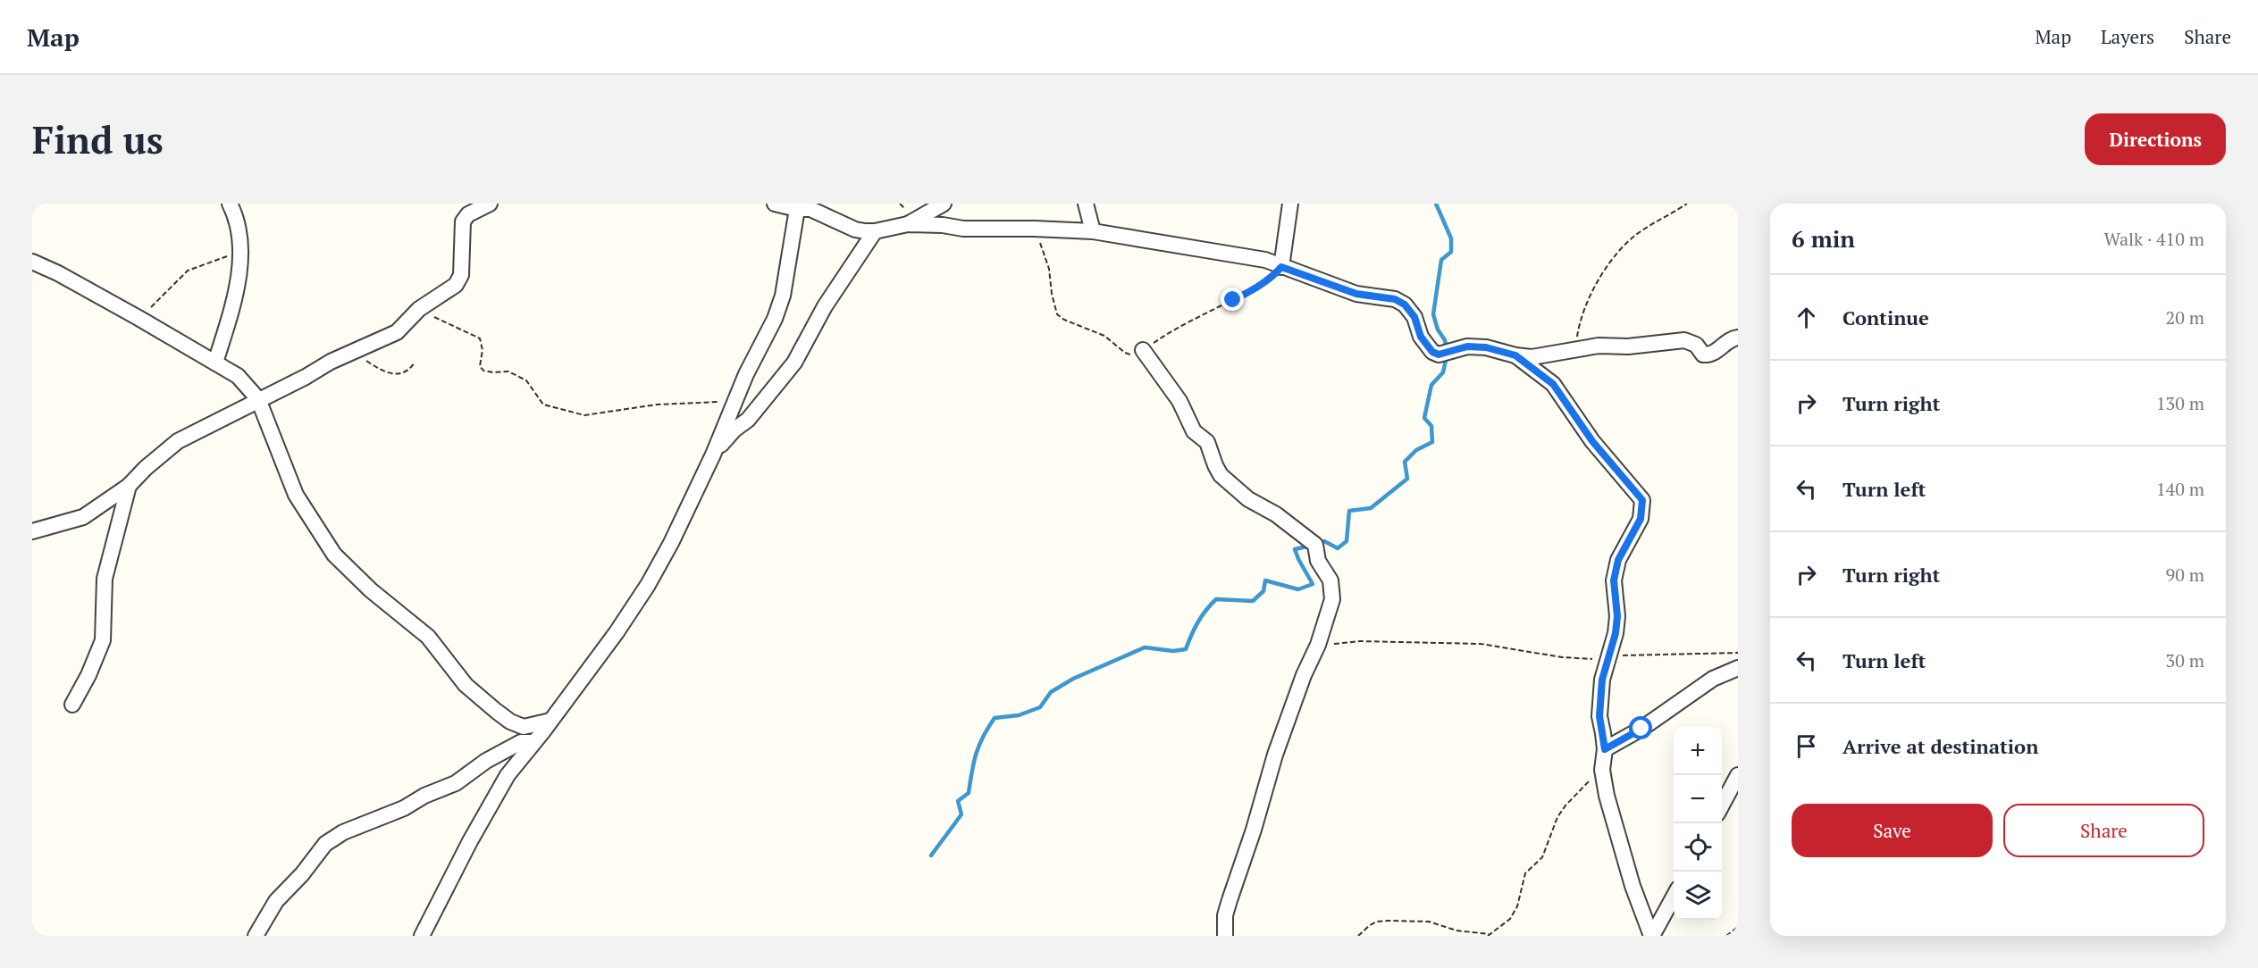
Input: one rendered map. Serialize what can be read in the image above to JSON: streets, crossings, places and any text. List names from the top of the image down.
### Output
{
  "page": {
    "header": "Map",
    "nav": ["Map", "Layers", "Share"],
    "buttons": [
      "Directions",
      ["Save", "Share"]
    ],
    "title": "Find us",
    "heading": ["6 min", "Walk · 410 m"],
    "list": [
      ["Continue", "20 m"],
      ["Turn right", "130 m"],
      ["Turn left", "140 m"],
      ["Turn right", "90 m"],
      ["Turn left", "30 m"],
      "Arrive at destination"
    ],
    "map_buttons": ["+", "−"]
  }
}
